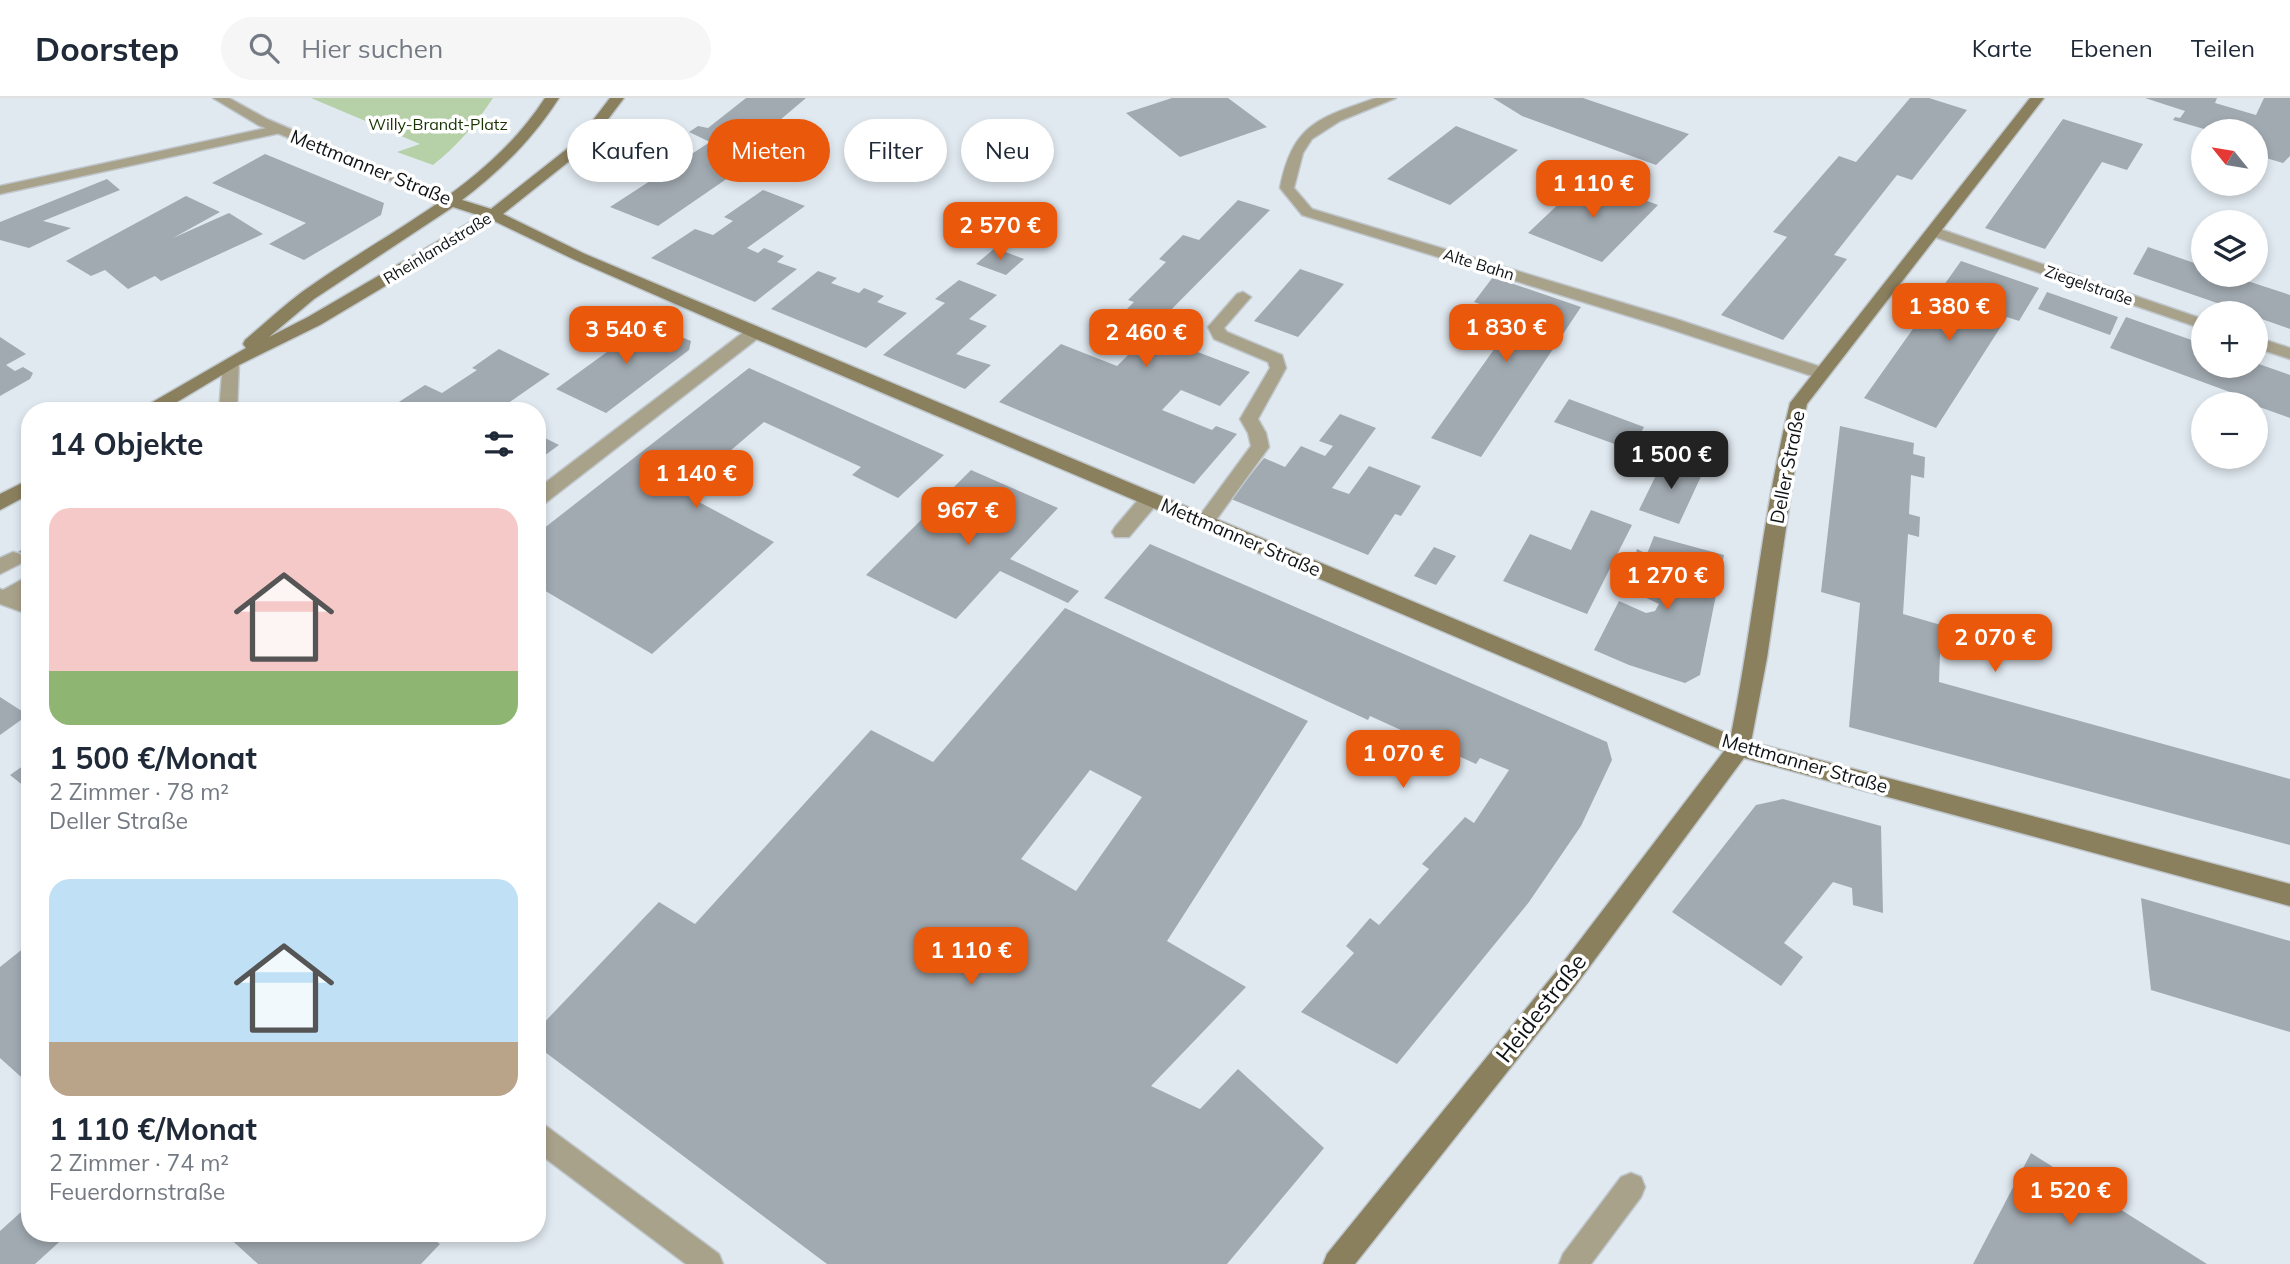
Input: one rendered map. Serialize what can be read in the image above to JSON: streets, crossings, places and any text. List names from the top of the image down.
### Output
{
  "streets": {
    "street": [
      "Mettmanner Straße",
      "Rheinlandstraße",
      "Alte Bahn",
      "Ziegelstraße",
      "Deller Straße",
      "Heidestraße"
    ]
  },
  "crossings": [
    ["Mettmanner Straße", "Rheinlandstraße"],
    ["Mettmanner Straße", "Deller Straße"],
    ["Mettmanner Straße", "Heidestraße"],
    ["Alte Bahn", "Deller Straße"],
    ["Ziegelstraße", "Deller Straße"],
    ["Deller Straße", "Heidestraße"]
  ],
  "parks": ["Willy-Brandt-Platz"],
  "north": "top left",
  "page": {
    "header": "Doorstep",
    "search": "Hier suchen",
    "nav": ["Karte", "Ebenen", "Teilen"],
    "map_buttons": ["+", "−"],
    "chip": [
      "Kaufen",
      "Mieten",
      "Filter",
      "Neu"
    ],
    "price": [
      "1 110 €",
      "2 570 €",
      "1 380 €",
      "1 830 €",
      "3 540 €",
      "2 460 €",
      "1 500 €",
      "1 140 €",
      "967 €",
      "1 270 €",
      "2 070 €",
      "1 070 €",
      "1 110 €",
      "1 520 €"
    ],
    "heading": "14 Objekte",
    "list": [
      {
        "name": "1 500 €/Monat",
        "note": "2 Zimmer · 78 m² · Deller Straße"
      },
      {
        "name": "1 110 €/Monat",
        "note": "2 Zimmer · 74 m² · Feuerdornstraße"
      }
    ]
  }
}
